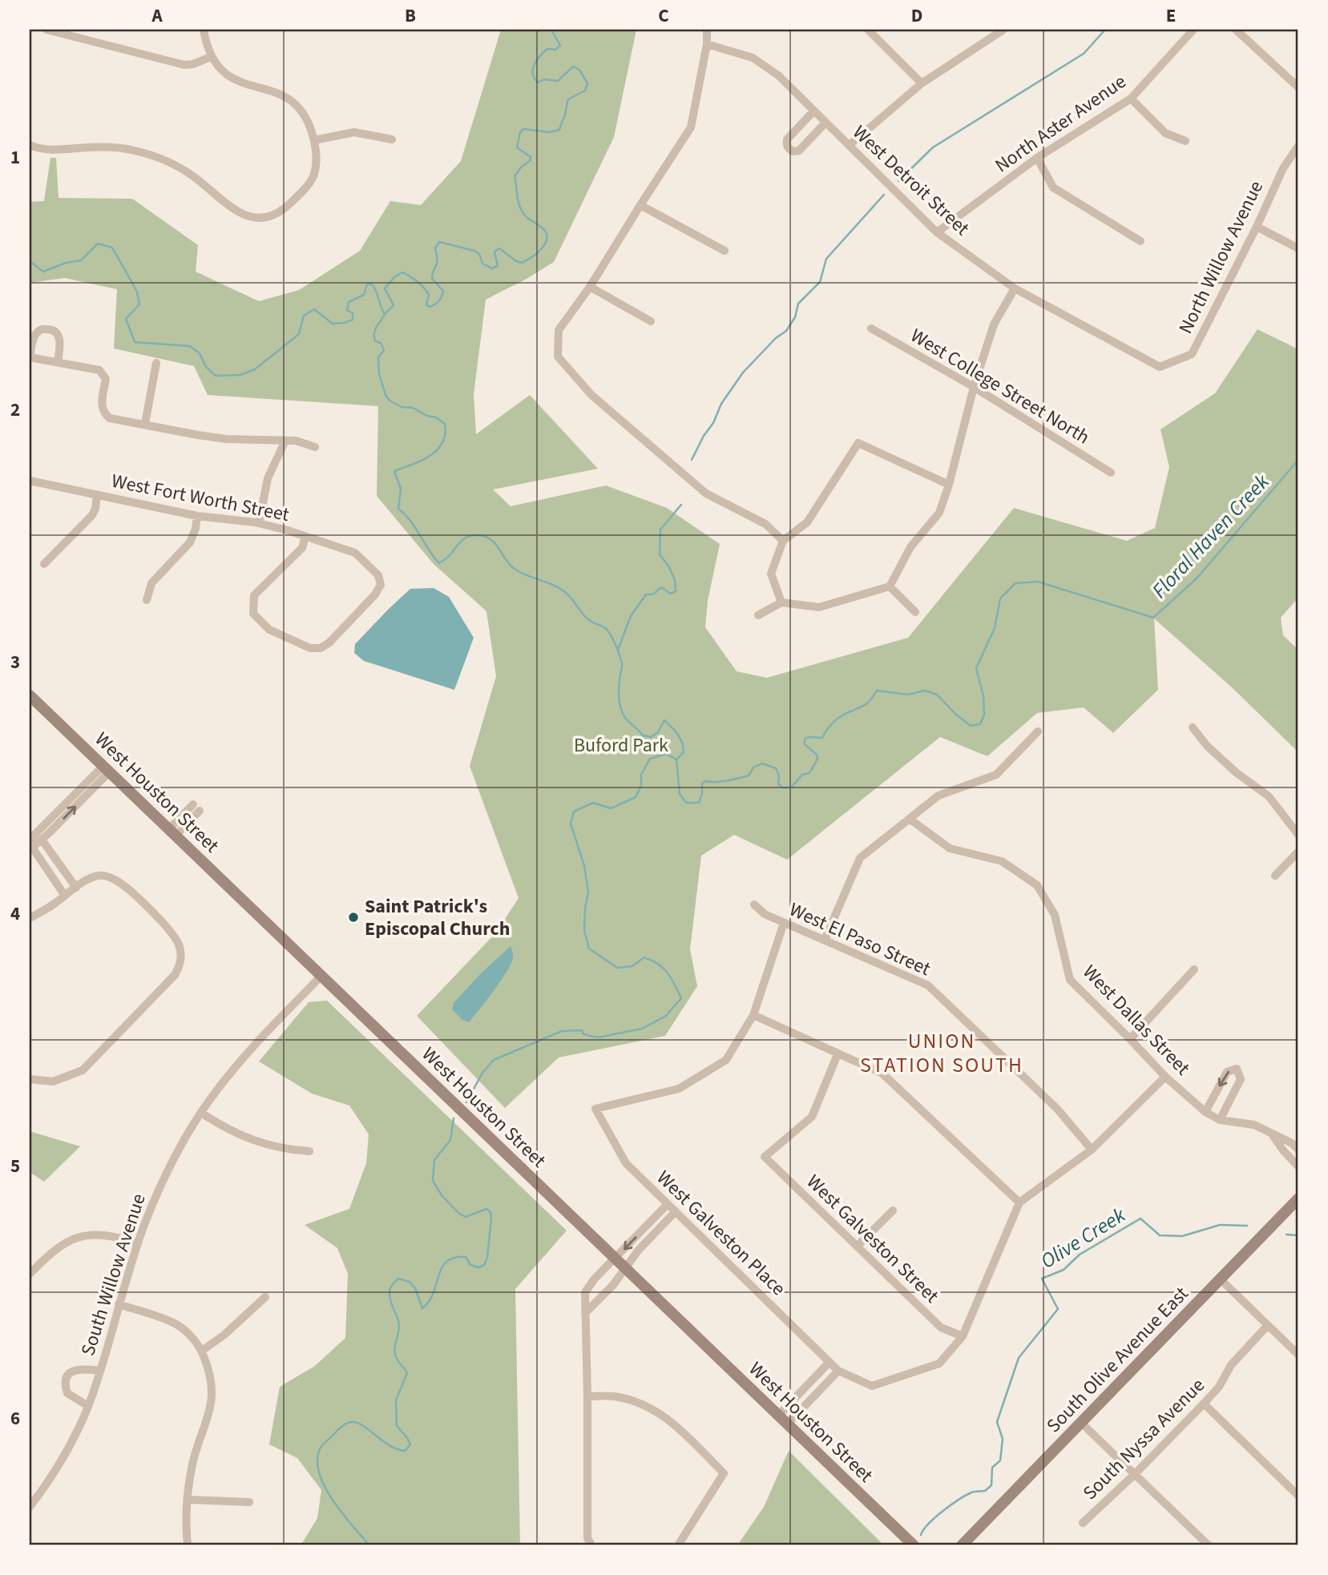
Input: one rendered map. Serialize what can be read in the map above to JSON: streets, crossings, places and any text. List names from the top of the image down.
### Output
{
  "streets": {
    "main road": ["West Houston Street", "South Olive Avenue East"],
    "street": [
      "North Aster Avenue",
      "West Detroit Street",
      "North Willow Avenue",
      "West College Street North",
      "West Fort Worth Street",
      "West El Paso Street",
      "West Dallas Street",
      "West Galveston Place",
      "West Galveston Street",
      "South Willow Avenue",
      "South Nyssa Avenue"
    ]
  },
  "crossings": [
    ["North Aster Avenue", "West Detroit Street"],
    ["West Detroit Street", "North Willow Avenue"],
    ["West Houston Street", "South Willow Avenue"]
  ],
  "districts": ["UNION STATION SOUTH"],
  "water": ["Floral Haven Creek", "Olive Creek"],
  "parks": ["Buford Park"],
  "places": ["Saint Patrick's Episcopal Church"],
  "grid": {
    "columns": [
      "A",
      "B",
      "C",
      "D",
      "E"
    ],
    "rows": [
      "1",
      "2",
      "3",
      "4",
      "5",
      "6"
    ]
  }
}
